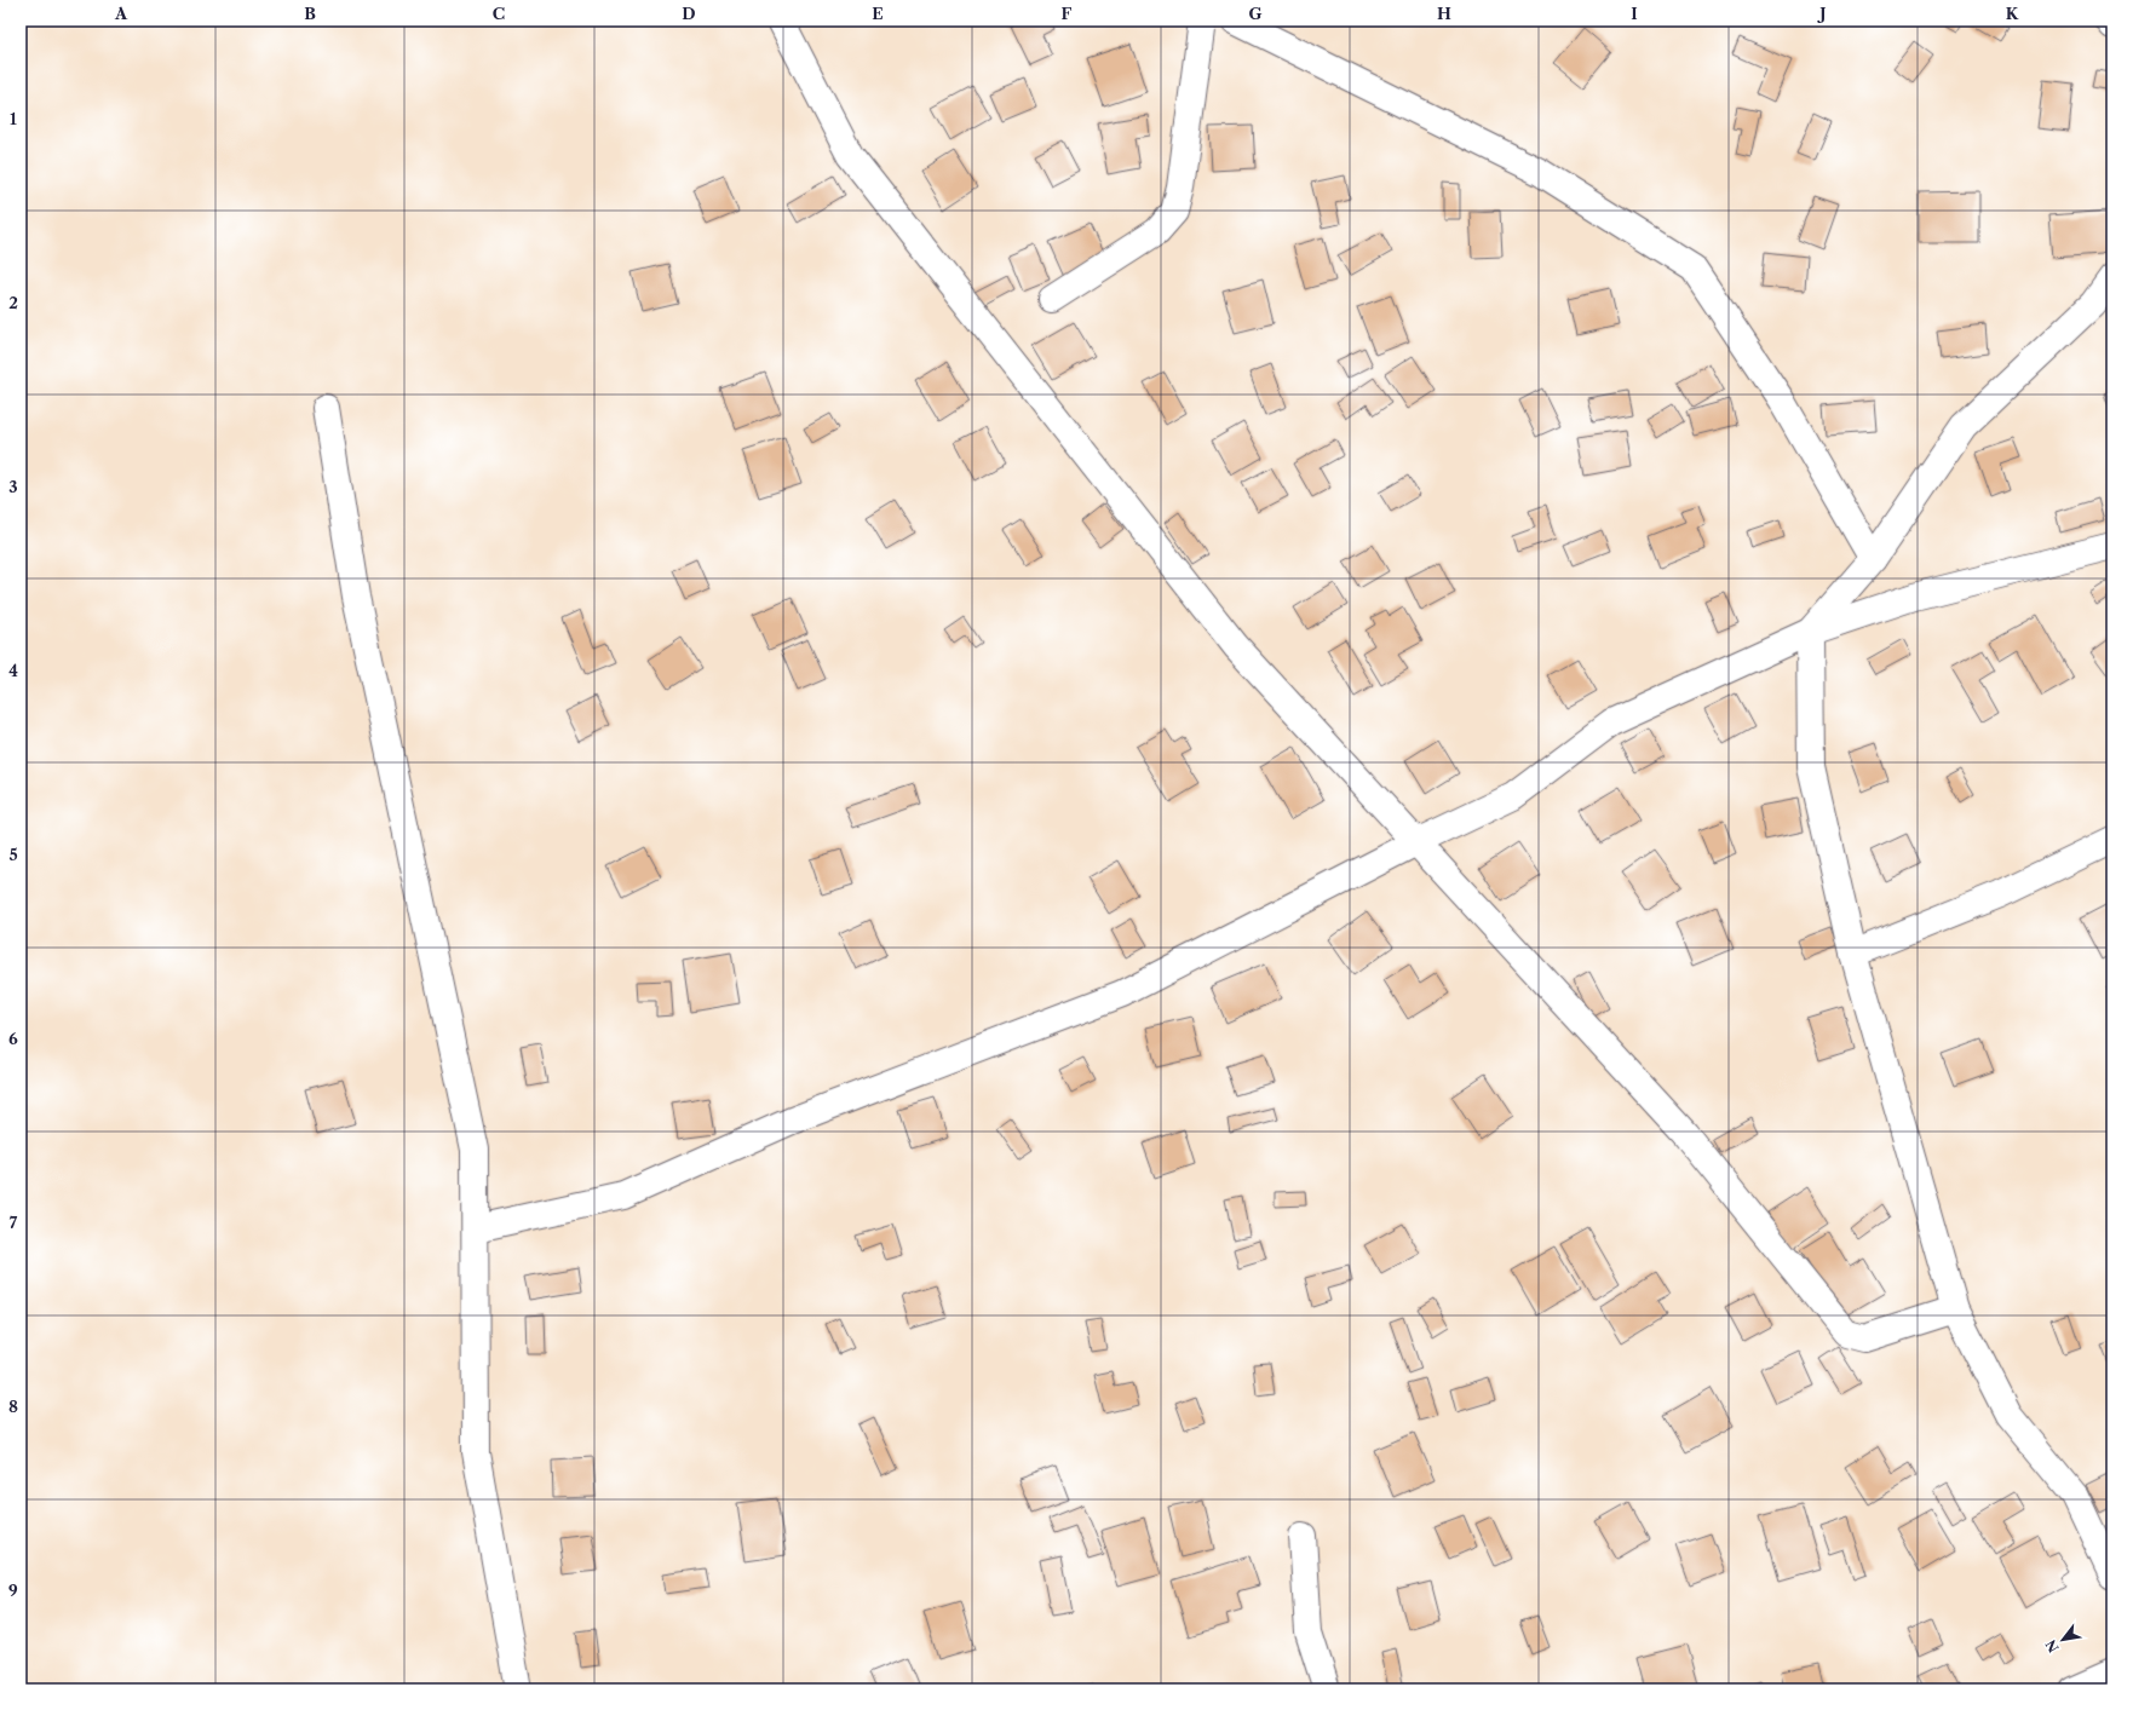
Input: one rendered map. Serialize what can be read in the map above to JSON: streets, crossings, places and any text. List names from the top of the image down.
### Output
{
  "north": "bottom left",
  "grid": {
    "columns": [
      "A",
      "B",
      "C",
      "D",
      "E",
      "F",
      "G",
      "H",
      "I",
      "J",
      "K"
    ],
    "rows": [
      "1",
      "2",
      "3",
      "4",
      "5",
      "6",
      "7",
      "8",
      "9"
    ]
  }
}
